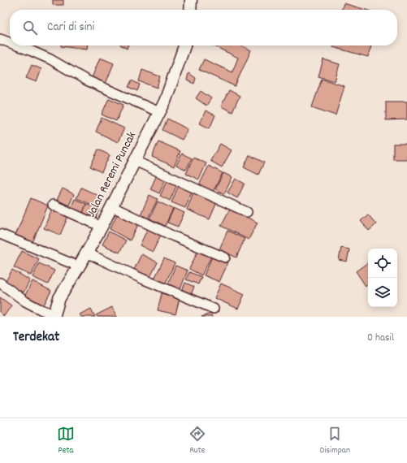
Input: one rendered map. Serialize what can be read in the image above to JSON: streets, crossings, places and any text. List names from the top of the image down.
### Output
{
  "streets": {
    "street": ["Jalan Reremi Puncak"]
  },
  "page": {
    "search": "Cari di sini",
    "heading": ["Terdekat", "0 hasil"],
    "nav": ["Peta", "Rute", "Disimpan"]
  }
}
